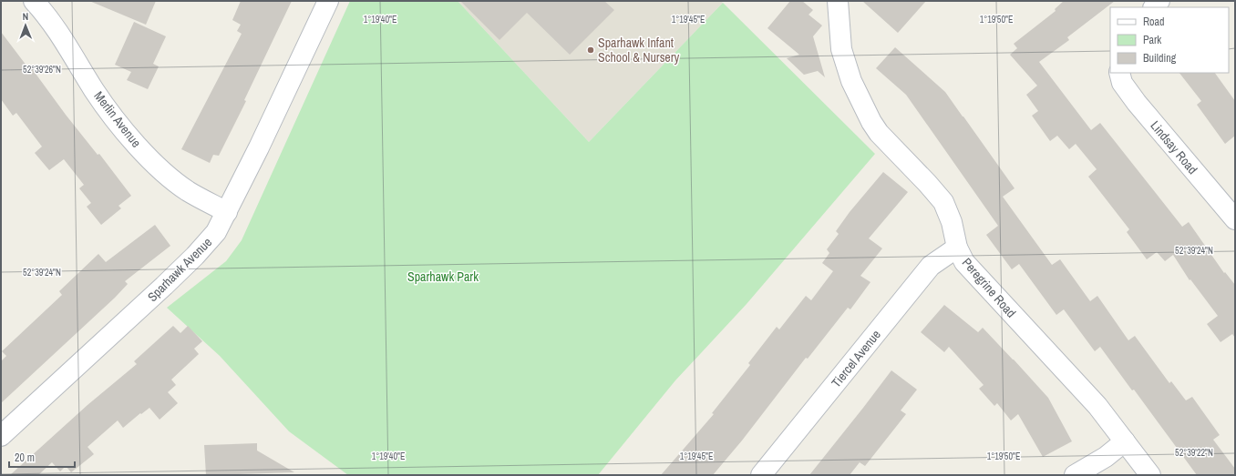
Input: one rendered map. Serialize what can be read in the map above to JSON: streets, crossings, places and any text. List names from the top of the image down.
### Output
{
  "streets": {
    "street": [
      "Merlin Avenue",
      "Lindsay Road",
      "Sparhawk Avenue",
      "Peregrine Road",
      "Tiercel Avenue"
    ]
  },
  "crossings": [
    ["Merlin Avenue", "Sparhawk Avenue"],
    ["Peregrine Road", "Tiercel Avenue"]
  ],
  "parks": ["Sparhawk Park"],
  "places": ["Sparhawk Infant School & Nursery"],
  "legend": ["Road", "Park", "Building"],
  "scale_bar": "20 m",
  "north": "top",
  "coordinates": [
    "1°19'40\"E",
    "1°19'45\"E",
    "1°19'50\"E",
    "52°39'26\"N",
    "52°39'24\"N",
    "52°39'22\"N"
  ]
}
